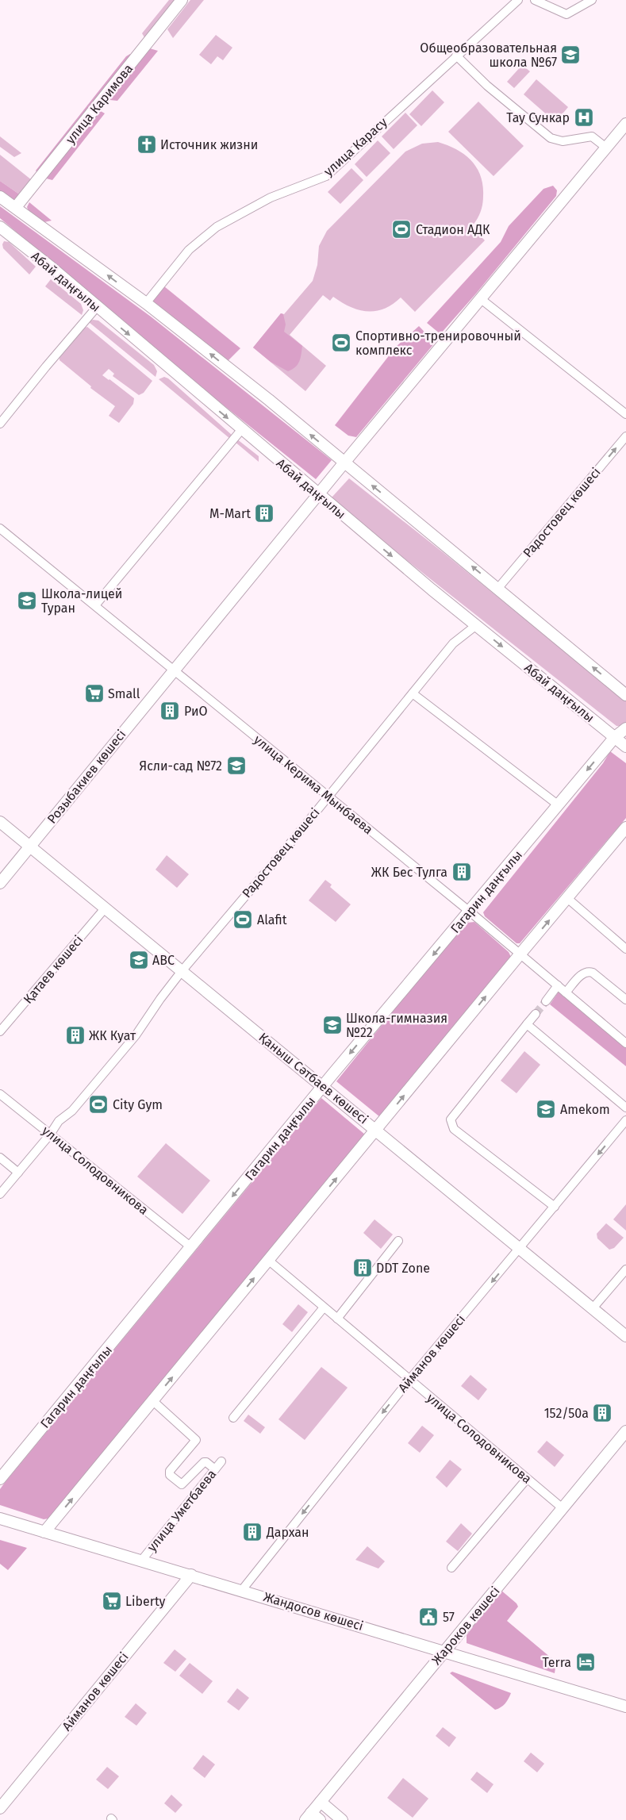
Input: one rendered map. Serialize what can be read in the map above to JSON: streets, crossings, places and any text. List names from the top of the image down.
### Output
{
  "streets": {
    "main road": [
      "улица Каримова",
      "Абай даңғылы",
      "Розыбакиев көшесі",
      "Гагарин даңғылы",
      "Қаныш Сәтбаев көшесі",
      "Айманов көшесі",
      "Жандосов көшесі",
      "Жароков көшесі"
    ],
    "street": [
      "улица Карасу",
      "Радостовец көшесі",
      "улица Керима Мынбаева",
      "Қатаев көшесі",
      "улица Солодовникова",
      "улица Уметбаева"
    ]
  },
  "crossings": [
    ["Абай даңғылы", "Радостовец көшесі"],
    ["Абай даңғылы", "Розыбакиев көшесі"],
    ["Абай даңғылы", "Гагарин даңғылы"],
    ["Радостовец көшесі", "улица Керима Мынбаева"],
    ["Радостовец көшесі", "Қаныш Сәтбаев көшесі"],
    ["Радостовец көшесі", "улица Солодовникова"],
    ["Розыбакиев көшесі", "улица Керима Мынбаева"],
    ["Розыбакиев көшесі", "Қаныш Сәтбаев көшесі"],
    ["улица Керима Мынбаева", "Гагарин даңғылы"],
    ["Гагарин даңғылы", "Қаныш Сәтбаев көшесі"],
    ["Гагарин даңғылы", "улица Солодовникова"],
    ["Қатаев көшесі", "Қаныш Сәтбаев көшесі"],
    ["Қаныш Сәтбаев көшесі", "Айманов көшесі"],
    ["улица Солодовникова", "Айманов көшесі"],
    ["улица Солодовникова", "Жароков көшесі"],
    ["Айманов көшесі", "Жандосов көшесі"],
    ["улица Уметбаева", "Жандосов көшесі"],
    ["Жандосов көшесі", "Жароков көшесі"]
  ],
  "one_way": ["Айманов көшесі"],
  "places": {
    "school or university": [
      "Общеобразовательная школа №67",
      "Школа-лицей Туран",
      "Ясли-сад №72",
      "ABC",
      "Школа-гимназия №22",
      "Amekom"
    ],
    "hospital": ["Тау Сункар"],
    "church": ["Источник жизни"],
    "sports": [
      "Стадион АДК",
      "Спортивно-тренировочный комплекс",
      "Alafit",
      "City Gym"
    ],
    "building": [
      "M-Mart",
      "РиО",
      "ЖК Бес Тулга",
      "ЖК Куат",
      "DDT Zone",
      "152/50a",
      "Дархан"
    ],
    "supermarket": ["Small", "Liberty"],
    "public building": ["57"],
    "hotel": ["Terra"]
  }
}
